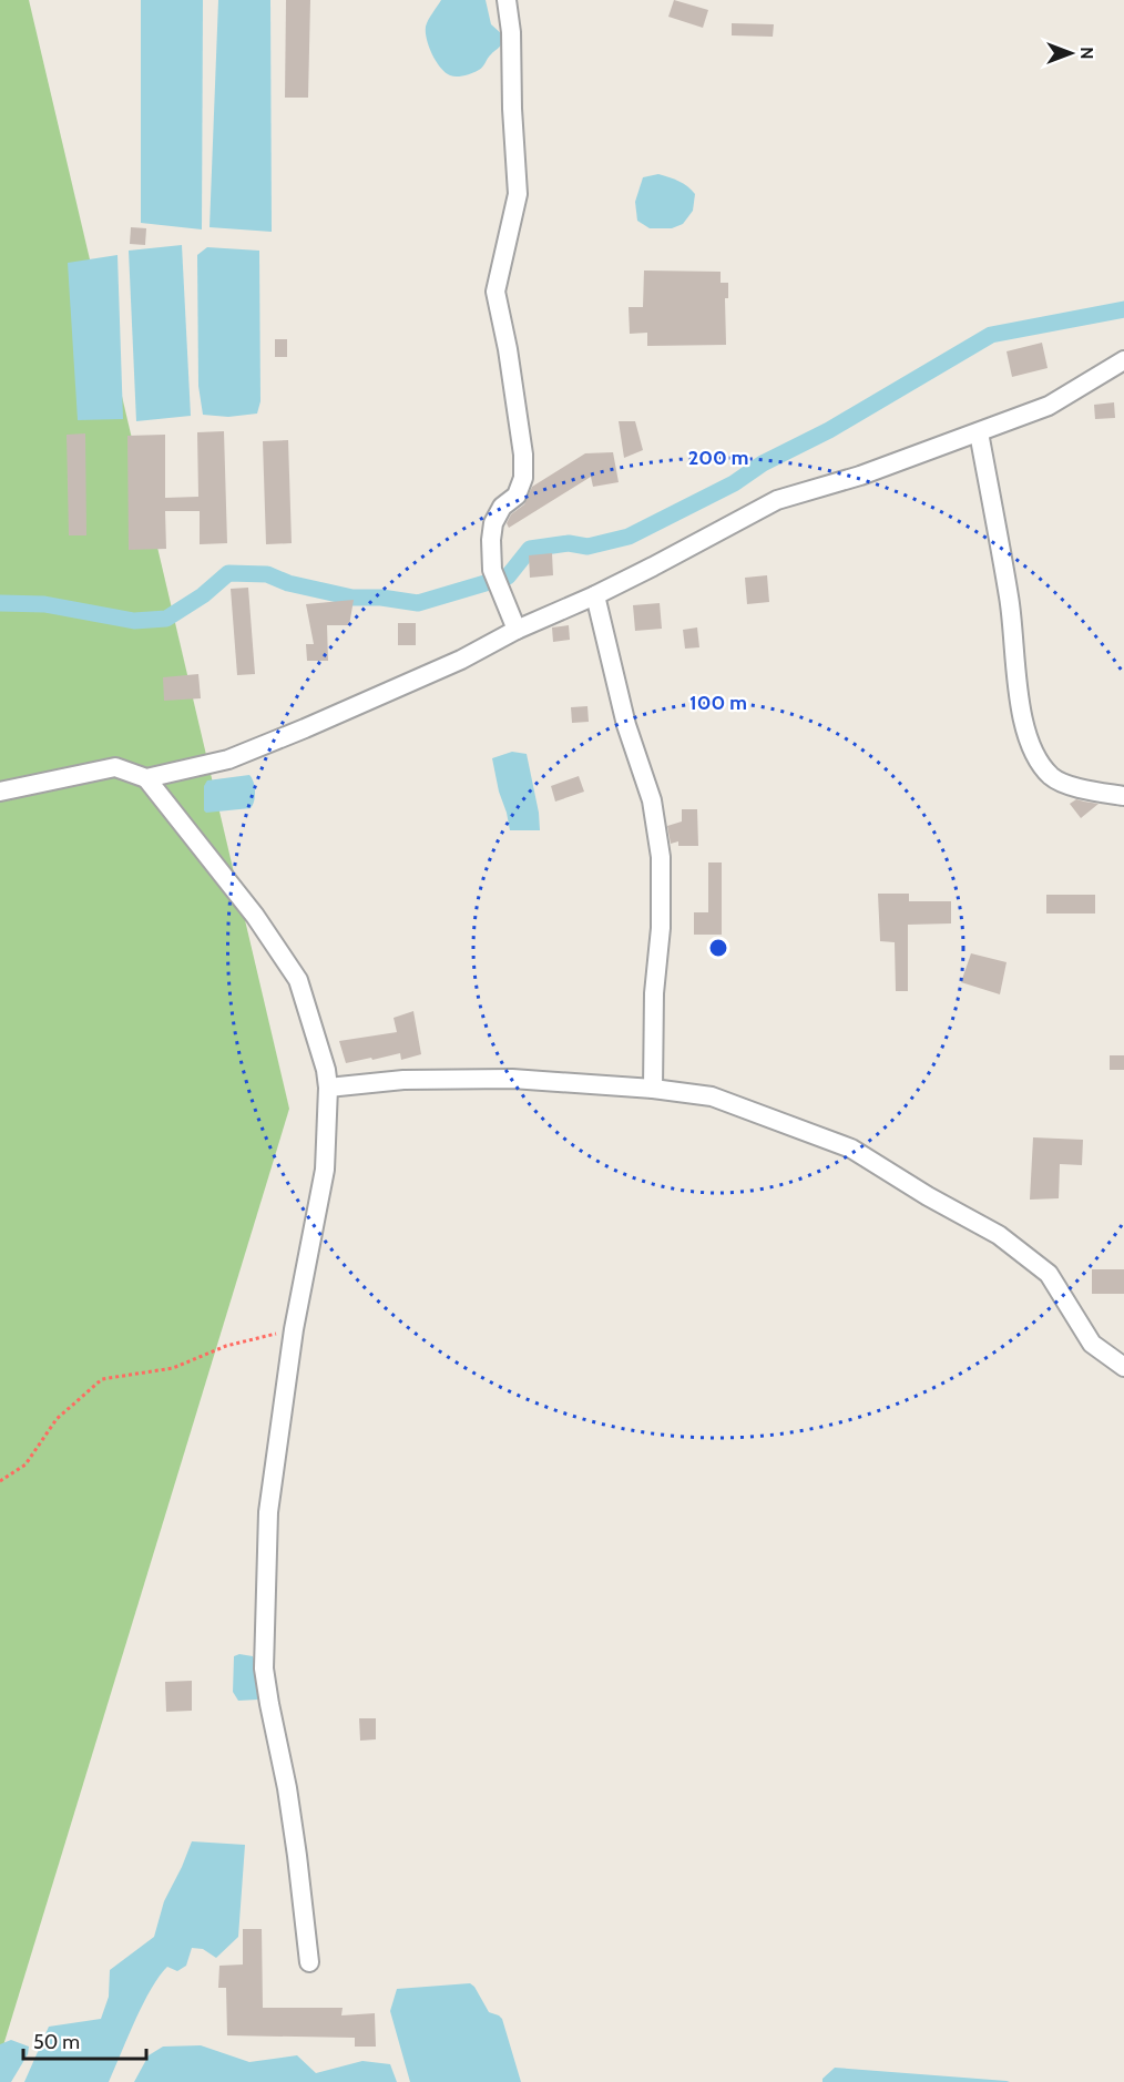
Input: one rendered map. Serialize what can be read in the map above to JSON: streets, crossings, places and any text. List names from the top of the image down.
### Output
{
  "scale_bar": "50 m",
  "north": "right",
  "rings": ["200 m", "100 m"]
}
